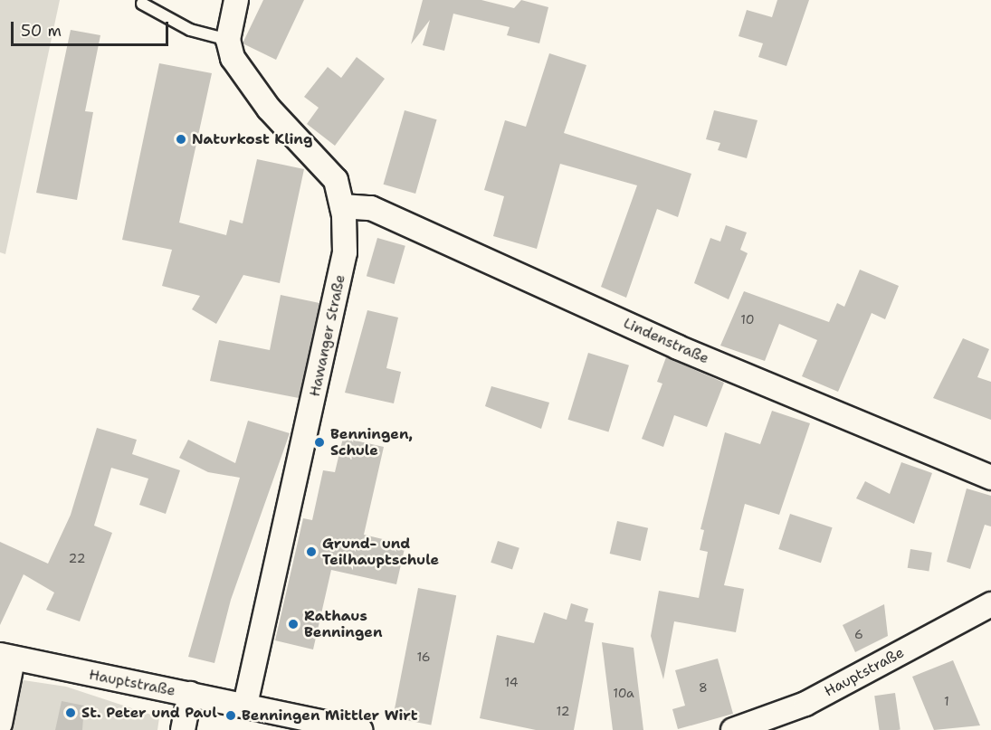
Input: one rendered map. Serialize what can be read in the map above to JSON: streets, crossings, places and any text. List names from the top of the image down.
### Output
{
  "streets": {
    "street": ["Hawanger Straße", "Lindenstraße", "Hauptstraße"]
  },
  "crossings": [
    ["Hawanger Straße", "Lindenstraße"],
    ["Hawanger Straße", "Hauptstraße"]
  ],
  "places": [
    "Naturkost Kling",
    "Benningen, Schule",
    "Grund- und Teilhauptschule",
    "Rathaus Benningen",
    "St. Peter und Paul",
    "Benningen Mittler Wirt"
  ],
  "house_numbers": [
    "10",
    "22",
    "6",
    "16",
    "14",
    "8",
    "10a",
    "1",
    "12"
  ],
  "scale_bar": "50 m"
}
